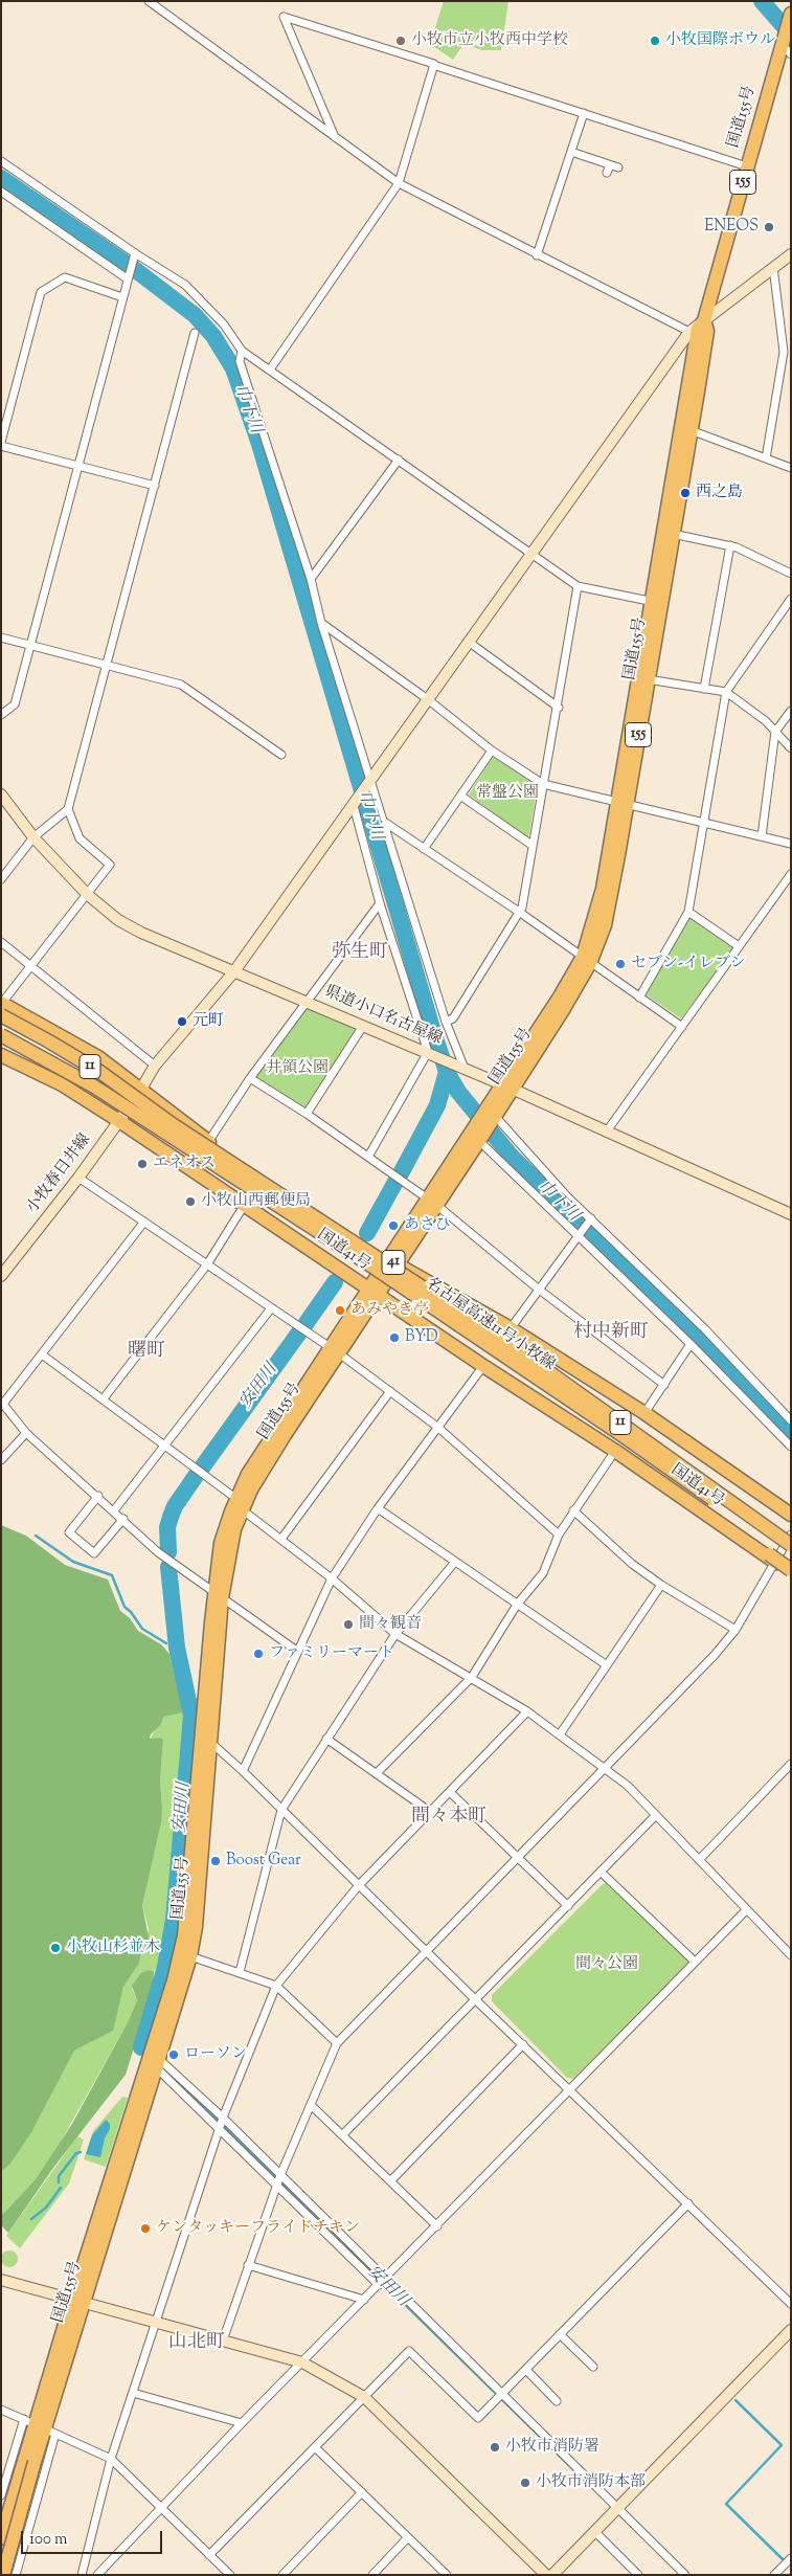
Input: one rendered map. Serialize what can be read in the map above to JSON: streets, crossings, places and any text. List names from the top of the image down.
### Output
{
  "streets": {
    "highway": [
      "国道155号",
      "155",
      "11",
      "国道41号",
      "41",
      "名古屋高速11号小牧線"
    ],
    "street": ["県道小口名古屋線", "小牧春日井線"]
  },
  "crossings": [
    ["国道155号", "県道小口名古屋線"],
    ["国道155号", "小牧春日井線"],
    ["国道155号", "国道41号"],
    ["県道小口名古屋線", "小牧春日井線"],
    ["11", "名古屋高速11号小牧線"],
    ["小牧春日井線", "国道41号"]
  ],
  "districts": [
    "弥生町",
    "村中新町",
    "曙町",
    "間々本町",
    "山北町"
  ],
  "water": ["巾下川", "安田川"],
  "parks": ["常盤公園", "井領公園", "間々公園"],
  "places": [
    "小牧市立小牧西中学校",
    "小牧国際ボウル",
    "ENEOS",
    "西之島",
    "セブン-イレブン",
    "元町",
    "エネオス",
    "小牧山西郵便局",
    "あさひ",
    "あみやき亭",
    "BYD",
    "間々観音",
    "ファミリーマート",
    "Boost Gear",
    "小牧山杉並木",
    "ローソン",
    "ケンタッキーフライドチキン",
    "小牧市消防署",
    "小牧市消防本部"
  ],
  "scale_bar": "100 m"
}
